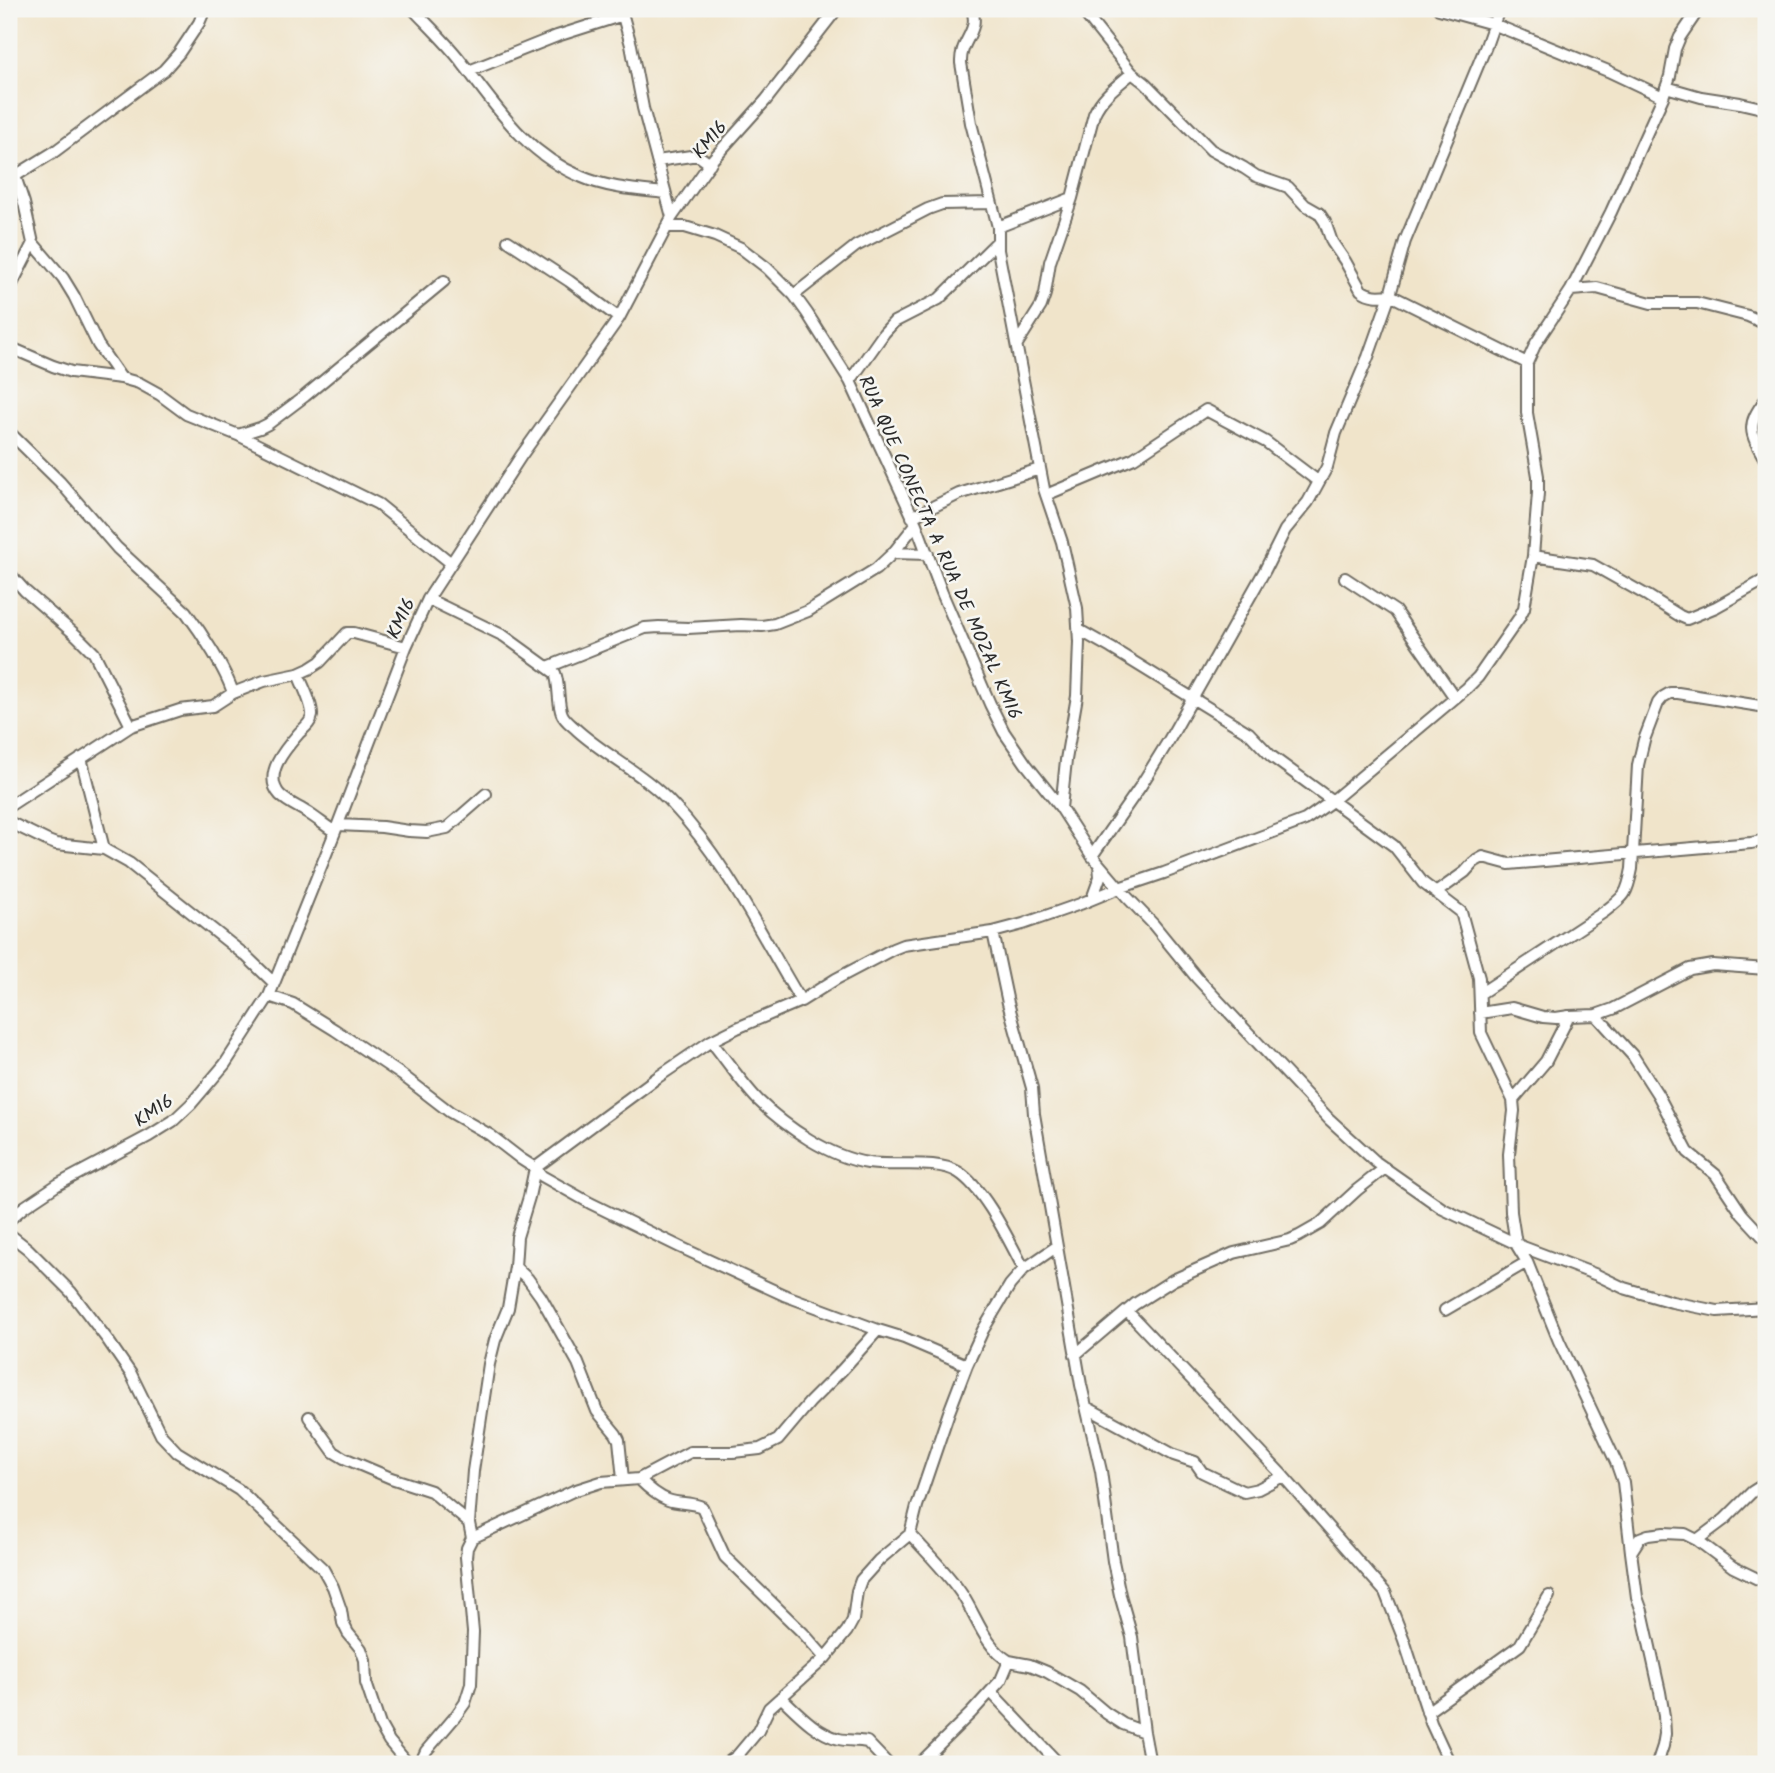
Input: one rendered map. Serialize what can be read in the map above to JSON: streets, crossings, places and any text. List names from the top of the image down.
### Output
{
  "streets": {
    "street": ["KM16", "RUA QUE CONECTA A RUA DE MOZAL KM16"]
  },
  "crossings": [
    ["KM16", "RUA QUE CONECTA A RUA DE MOZAL KM16"]
  ]
}
